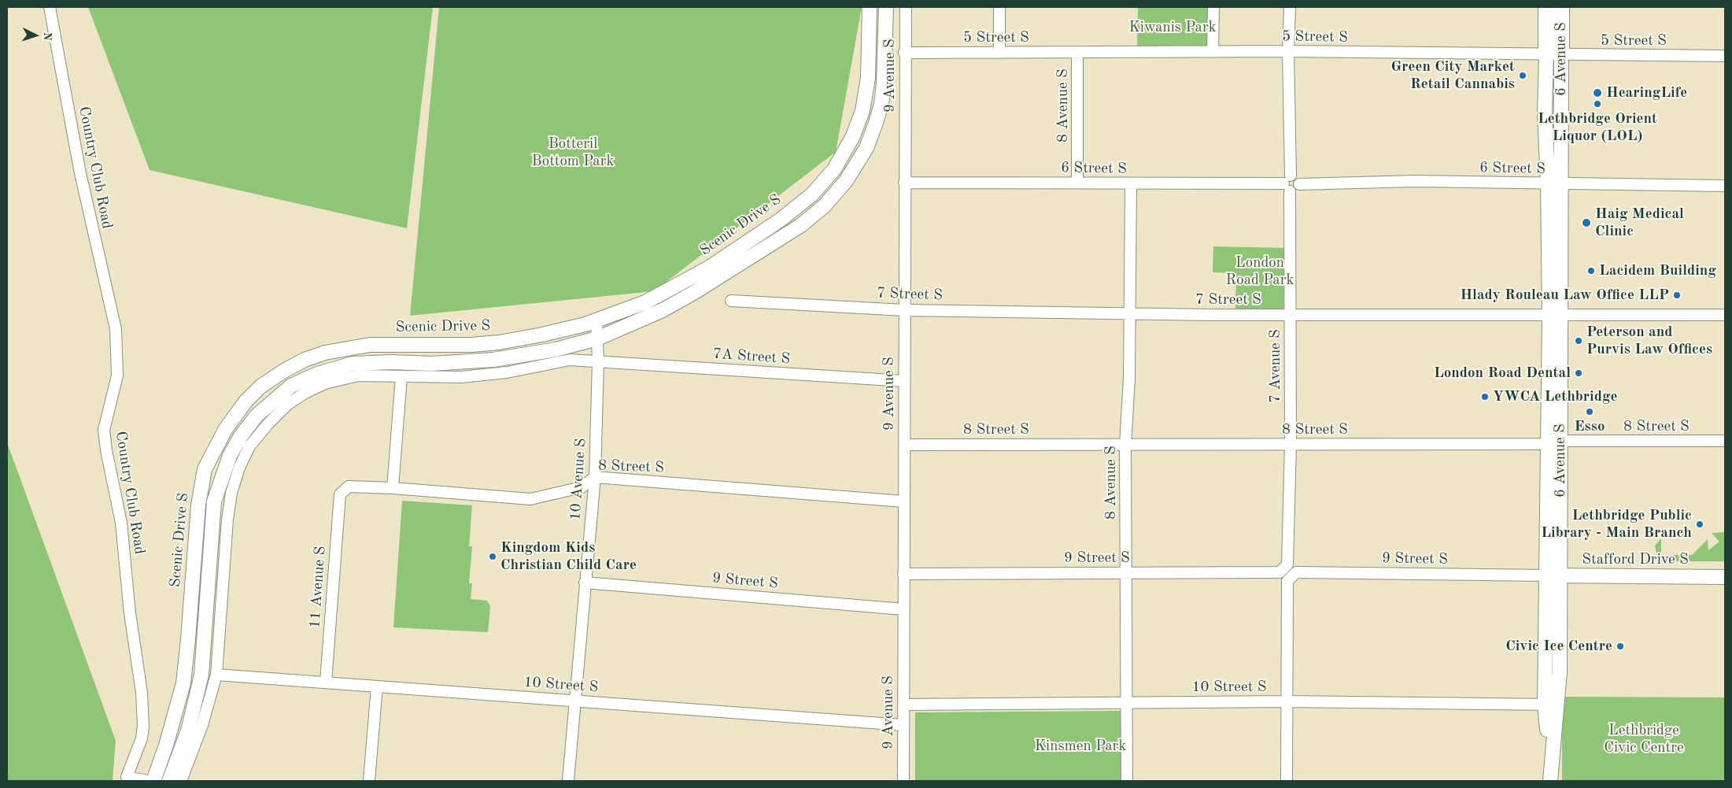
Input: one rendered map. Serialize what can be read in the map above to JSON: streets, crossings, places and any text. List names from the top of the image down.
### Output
{
  "streets": {
    "highway": ["6 Avenue S"],
    "main road": ["Scenic Drive S", "Stafford Drive S"],
    "street": [
      "5 Street S",
      "9 Avenue S",
      "8 Avenue S",
      "Country Club Road",
      "6 Street S",
      "7 Street S",
      "7A Street S",
      "7 Avenue S",
      "8 Street S",
      "10 Avenue S",
      "9 Street S",
      "11 Avenue S",
      "10 Street S"
    ]
  },
  "crossings": [
    ["5 Street S", "6 Avenue S"],
    ["5 Street S", "9 Avenue S"],
    ["5 Street S", "8 Avenue S"],
    ["5 Street S", "7 Avenue S"],
    ["6 Avenue S", "6 Street S"],
    ["6 Avenue S", "7 Street S"],
    ["6 Avenue S", "8 Street S"],
    ["6 Avenue S", "9 Street S"],
    ["6 Avenue S", "Stafford Drive S"],
    ["6 Avenue S", "10 Street S"],
    ["9 Avenue S", "6 Street S"],
    ["9 Avenue S", "7 Street S"],
    ["9 Avenue S", "7A Street S"],
    ["9 Avenue S", "8 Street S"],
    ["9 Avenue S", "9 Street S"],
    ["9 Avenue S", "10 Street S"],
    ["8 Avenue S", "6 Street S"],
    ["8 Avenue S", "7 Street S"],
    ["8 Avenue S", "8 Street S"],
    ["8 Avenue S", "9 Street S"],
    ["8 Avenue S", "10 Street S"],
    ["6 Street S", "7 Avenue S"],
    ["Scenic Drive S", "10 Avenue S"],
    ["7 Street S", "7 Avenue S"],
    ["7A Street S", "10 Avenue S"],
    ["7 Avenue S", "8 Street S"],
    ["7 Avenue S", "9 Street S"],
    ["8 Street S", "10 Avenue S"],
    ["8 Street S", "11 Avenue S"],
    ["10 Avenue S", "9 Street S"],
    ["10 Avenue S", "10 Street S"],
    ["9 Street S", "Stafford Drive S"],
    ["9 Street S", "10 Street S"],
    ["11 Avenue S", "10 Street S"]
  ],
  "parks": [
    "Kiwanis Park",
    "Botteril Bottom Park",
    "London Road Park",
    "Lethbridge Civic Centre",
    "Kinsmen Park"
  ],
  "places": [
    "Green City Market Retail Cannabis",
    "HearingLife",
    "Lethbridge Orient Liquor (LOL)",
    "Haig Medical Clinic",
    "Lacidem Building",
    "Hlady Rouleau Law Office LLP",
    "Peterson and Purvis Law Offices",
    "London Road Dental",
    "YWCA Lethbridge",
    "Esso",
    "Lethbridge Public Library - Main Branch",
    "Kingdom Kids Christian Child Care",
    "Civic Ice Centre"
  ],
  "north": "right"
}
